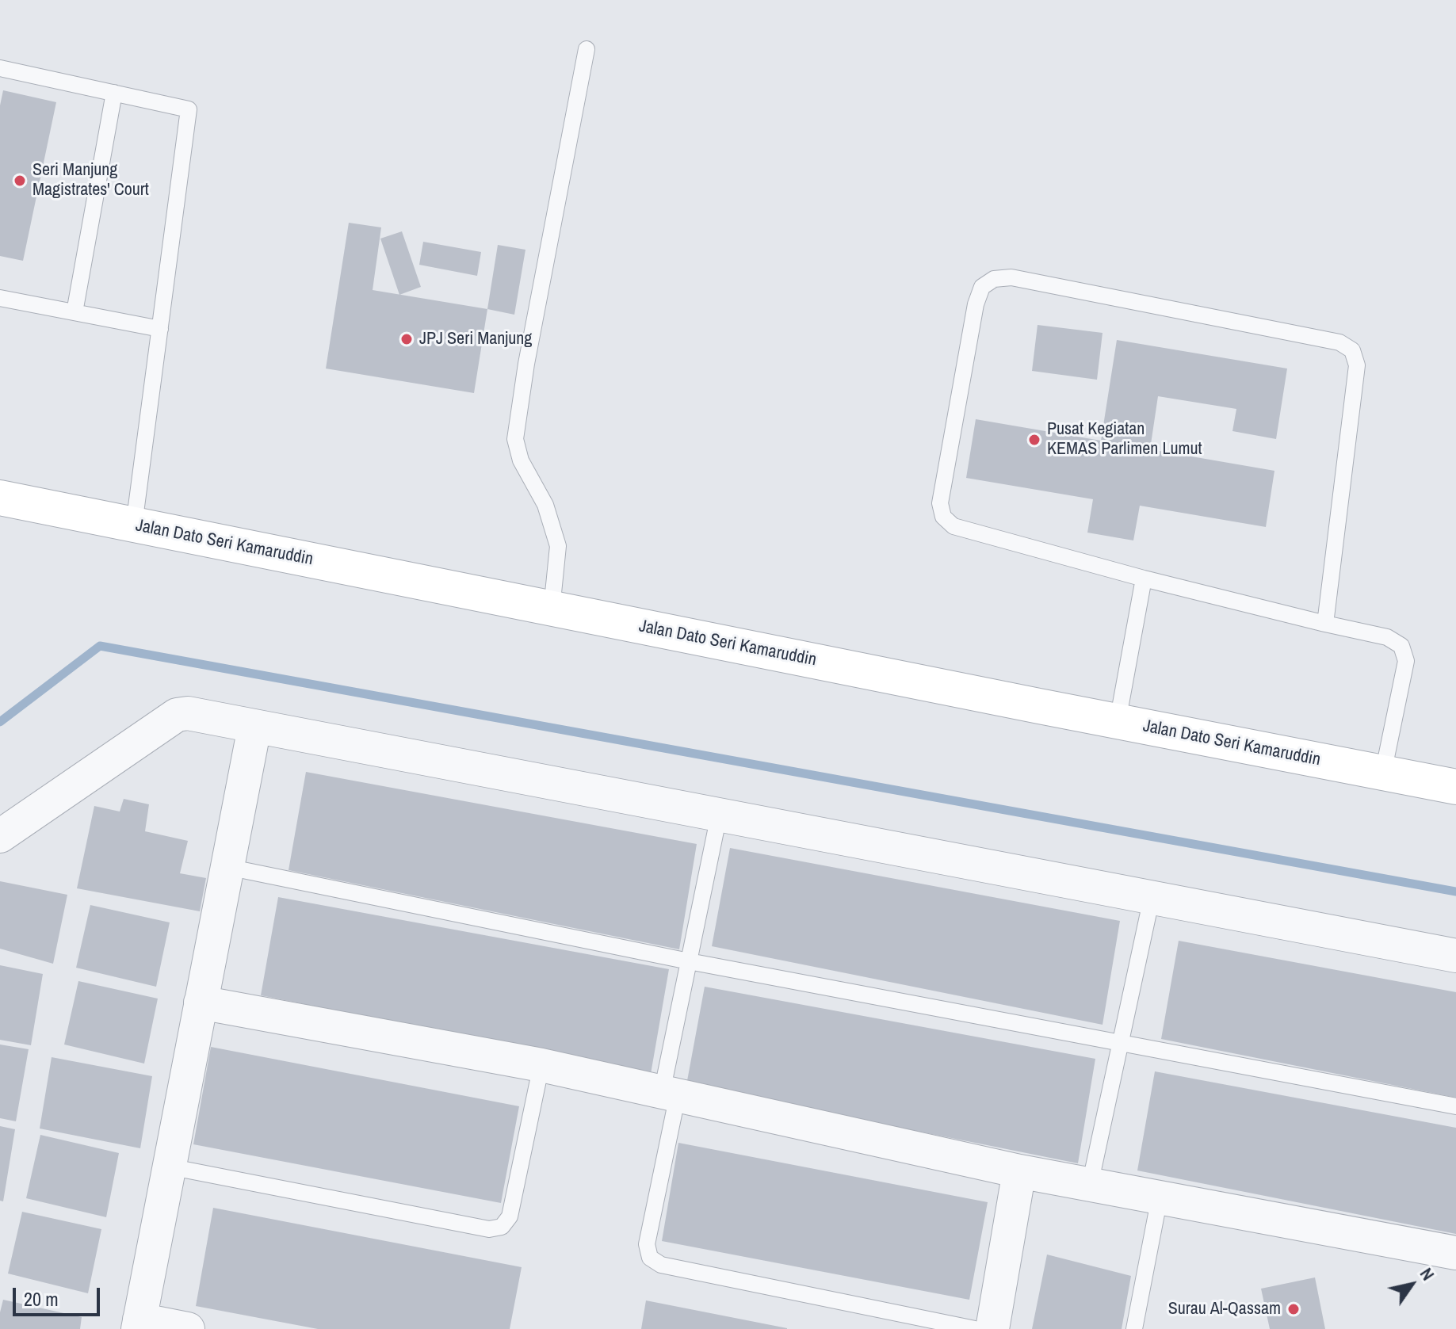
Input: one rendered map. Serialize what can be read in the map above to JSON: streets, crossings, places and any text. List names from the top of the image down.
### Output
{
  "streets": {
    "street": ["Jalan Dato Seri Kamaruddin"]
  },
  "places": [
    "Seri Manjung Magistrates' Court",
    "JPJ Seri Manjung",
    "Pusat Kegiatan KEMAS Parlimen Lumut",
    "Surau Al-Qassam"
  ],
  "scale_bar": "20 m",
  "north": "top right"
}
